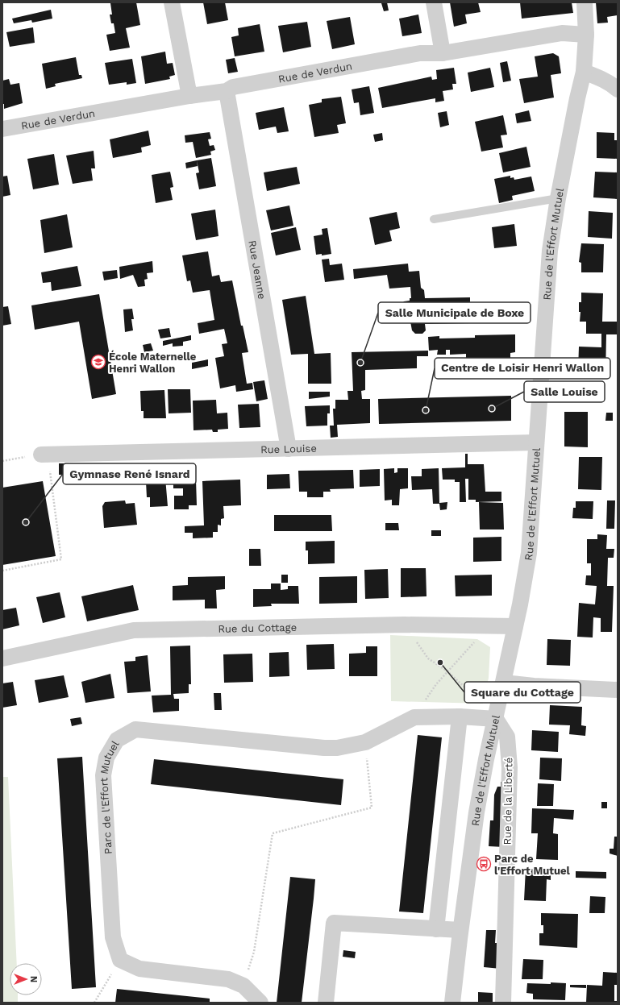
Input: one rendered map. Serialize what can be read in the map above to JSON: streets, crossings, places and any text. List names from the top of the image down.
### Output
{
  "streets": {
    "street": [
      "Rue de Verdun",
      "Rue de l'Effort Mutuel",
      "Rue Jeanne",
      "Rue Louise",
      "Rue du Cottage",
      "Parc de l'Effort Mutuel",
      "Rue de la Liberté"
    ]
  },
  "crossings": [
    ["Rue de Verdun", "Rue de l'Effort Mutuel"],
    ["Rue de Verdun", "Rue Jeanne"],
    ["Rue de l'Effort Mutuel", "Rue Louise"],
    ["Rue de l'Effort Mutuel", "Rue du Cottage"],
    ["Rue de l'Effort Mutuel", "Parc de l'Effort Mutuel"],
    ["Rue de l'Effort Mutuel", "Rue de la Liberté"],
    ["Rue Jeanne", "Rue Louise"],
    ["Parc de l'Effort Mutuel", "Rue de la Liberté"]
  ],
  "places": {
    "school or university": ["École Maternelle Henri Wallon"],
    "other": [
      "Salle Municipale de Boxe",
      "Salle Louise",
      "Centre de Loisir Henri Wallon",
      "Gymnase René Isnard",
      "Square du Cottage"
    ],
    "bus stop": ["Parc de l'Effort Mutuel"]
  },
  "north": "right"
}
